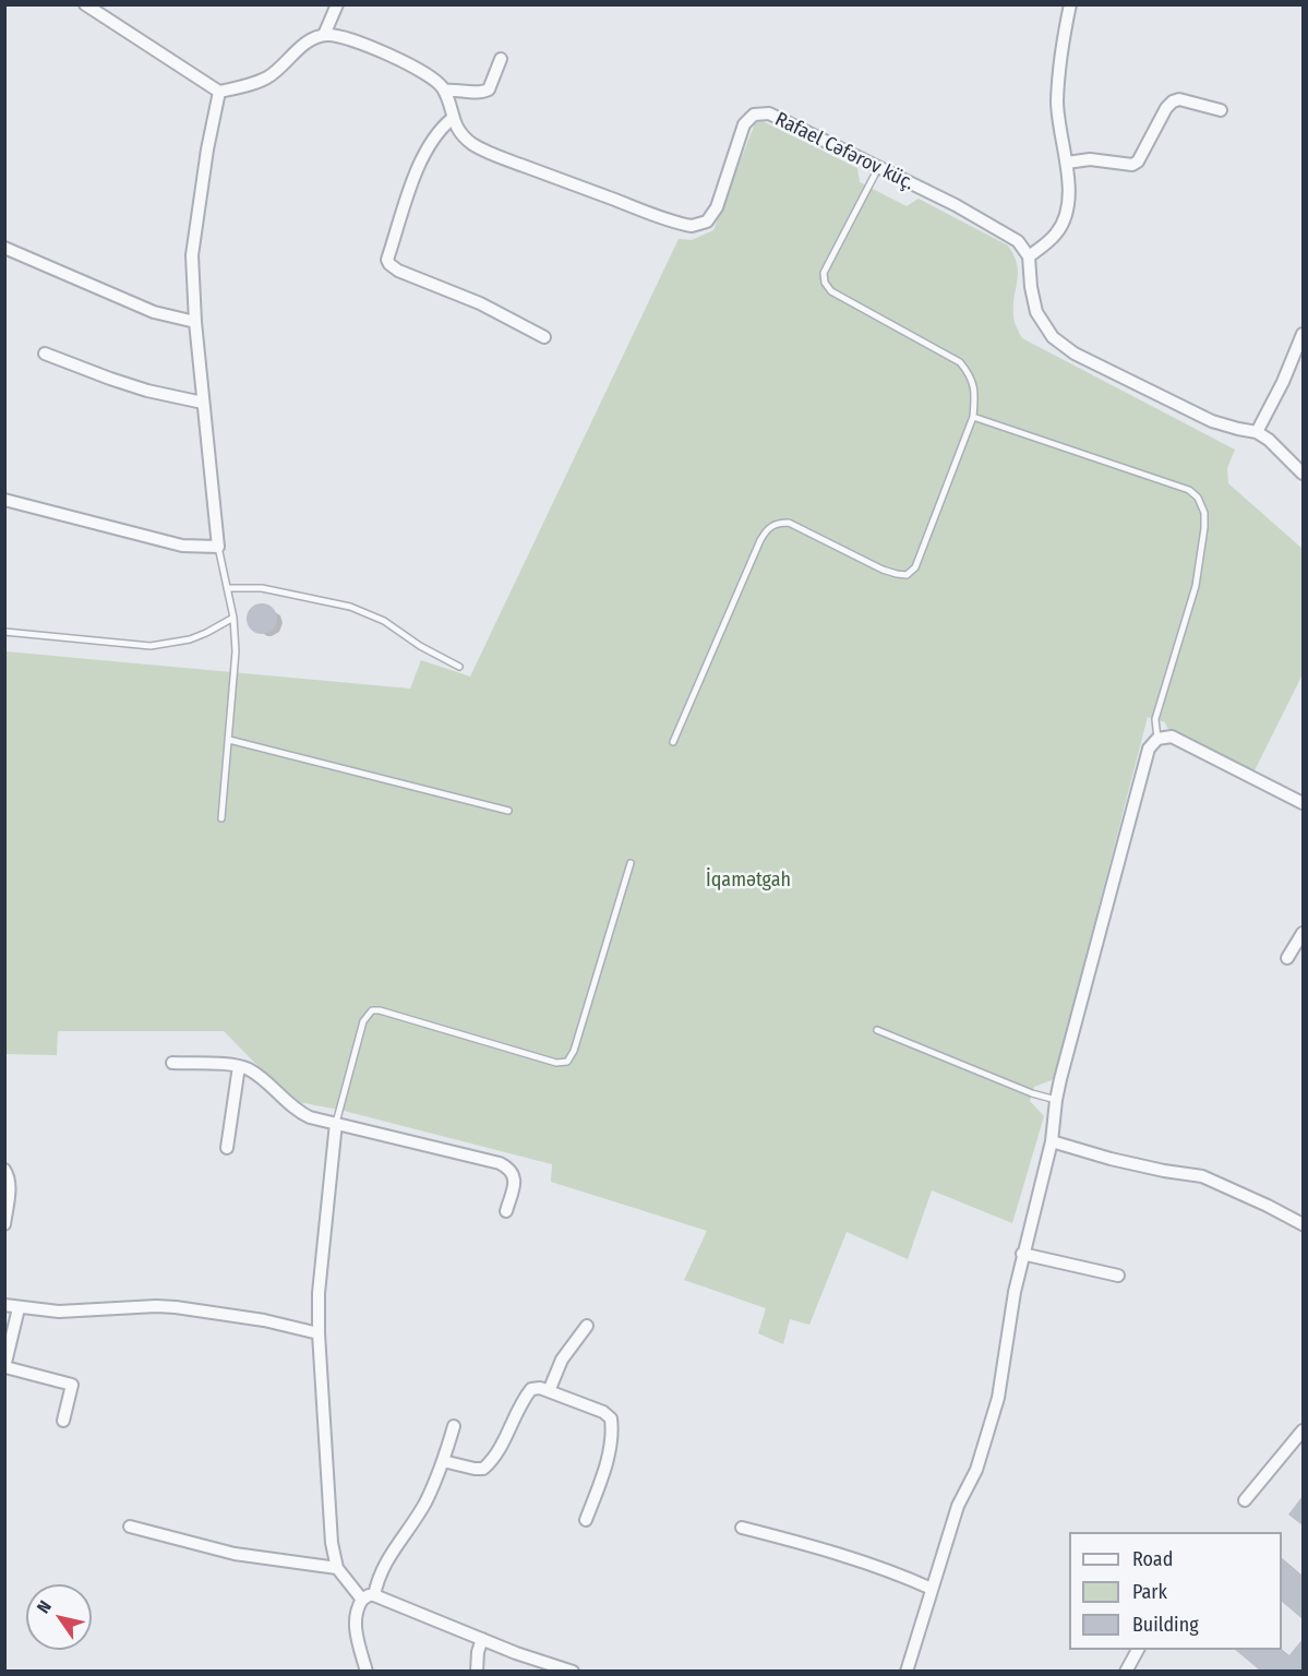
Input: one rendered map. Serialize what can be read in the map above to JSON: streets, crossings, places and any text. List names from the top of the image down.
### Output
{
  "streets": {
    "street": ["Rafael Cəfərov küç."]
  },
  "parks": ["İqamətgah"],
  "legend": ["Road", "Park", "Building"],
  "north": "top left"
}
